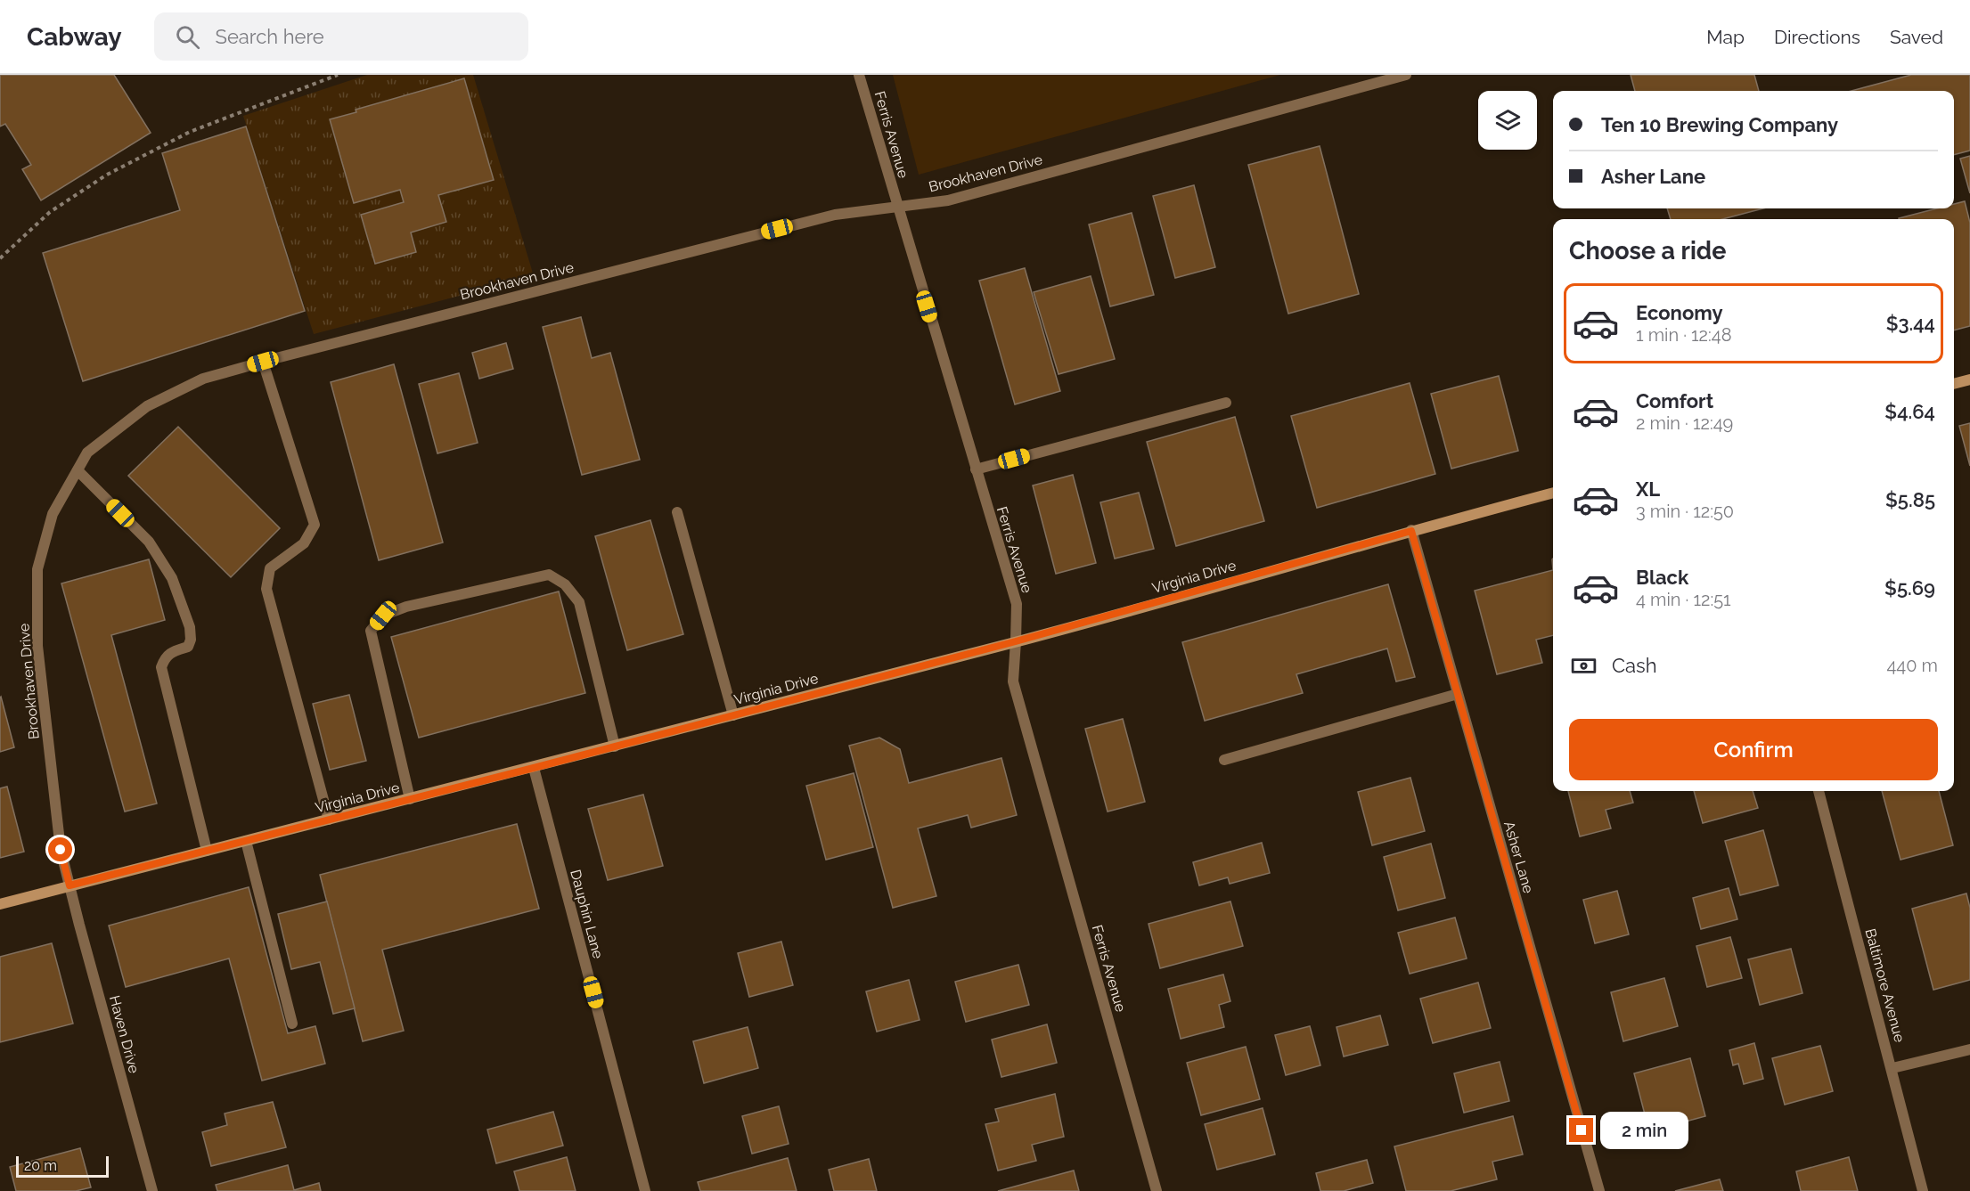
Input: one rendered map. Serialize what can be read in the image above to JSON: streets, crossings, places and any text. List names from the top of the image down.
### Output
{
  "streets": {
    "street": [
      "Ferris Avenue",
      "Brookhaven Drive",
      "Virginia Drive",
      "Asher Lane",
      "Dauphin Lane",
      "Baltimore Avenue",
      "Haven Drive"
    ]
  },
  "crossings": [
    ["Ferris Avenue", "Brookhaven Drive"],
    ["Ferris Avenue", "Virginia Drive"],
    ["Brookhaven Drive", "Virginia Drive"],
    ["Brookhaven Drive", "Haven Drive"],
    ["Virginia Drive", "Asher Lane"],
    ["Virginia Drive", "Dauphin Lane"],
    ["Virginia Drive", "Haven Drive"]
  ],
  "scale_bar": "20 m",
  "page": {
    "header": "Cabway",
    "search": "Search here",
    "nav": ["Map", "Directions", "Saved"],
    "banner": ["Ten 10 Brewing Company", "Asher Lane"],
    "heading": "Choose a ride",
    "list": [
      {
        "name": "Economy",
        "note": "1 min · 12:48",
        "value": "$3.44"
      },
      {
        "name": "Comfort",
        "note": "2 min · 12:49",
        "value": "$4.64"
      },
      {
        "name": "XL",
        "note": "3 min · 12:50",
        "value": "$5.85"
      },
      {
        "name": "Black",
        "note": "4 min · 12:51",
        "value": "$5.69"
      }
    ],
    "pay": ["Cash", "440 m"],
    "buttons": "Confirm",
    "bubble": "2 min",
    "scale": "20 m"
  }
}
